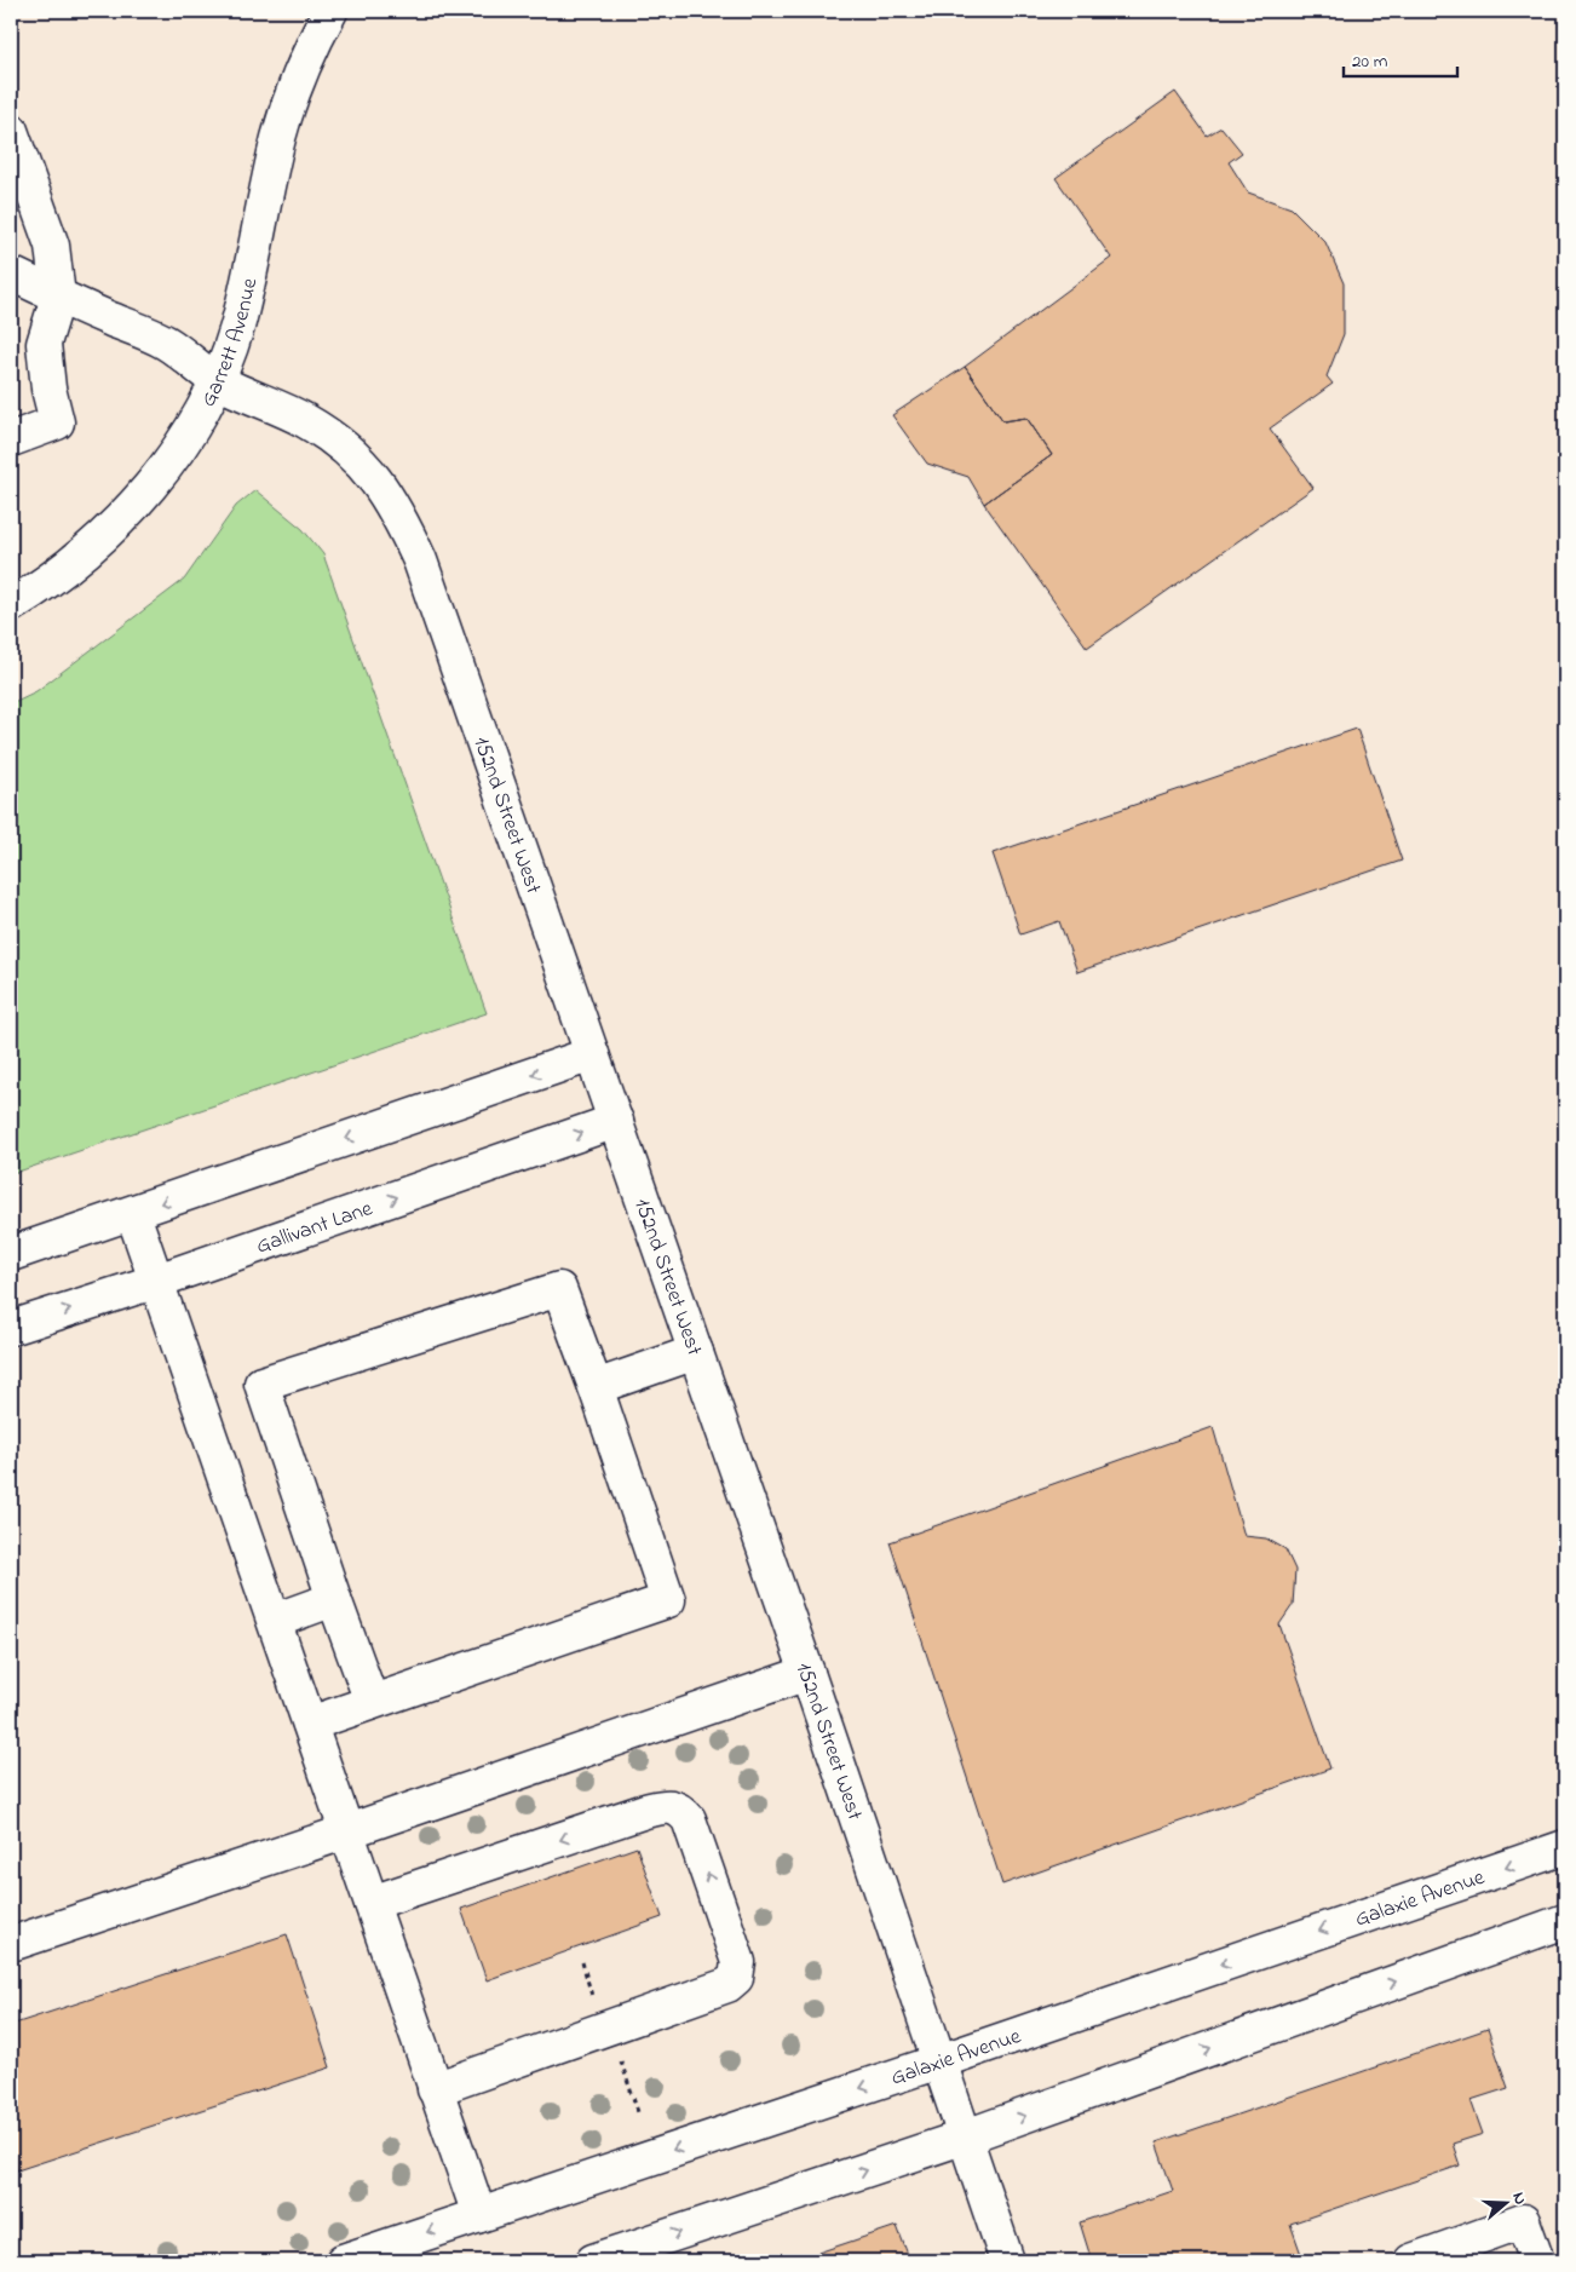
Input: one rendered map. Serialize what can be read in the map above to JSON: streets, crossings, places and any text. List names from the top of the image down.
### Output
{
  "streets": {
    "street": [
      "Garrett Avenue",
      "152nd Street West",
      "Gallivant Lane",
      "Galaxie Avenue"
    ]
  },
  "crossings": [
    ["Garrett Avenue", "152nd Street West"],
    ["152nd Street West", "Gallivant Lane"],
    ["152nd Street West", "Galaxie Avenue"]
  ],
  "scale_bar": "20 m",
  "north": "right"
}
